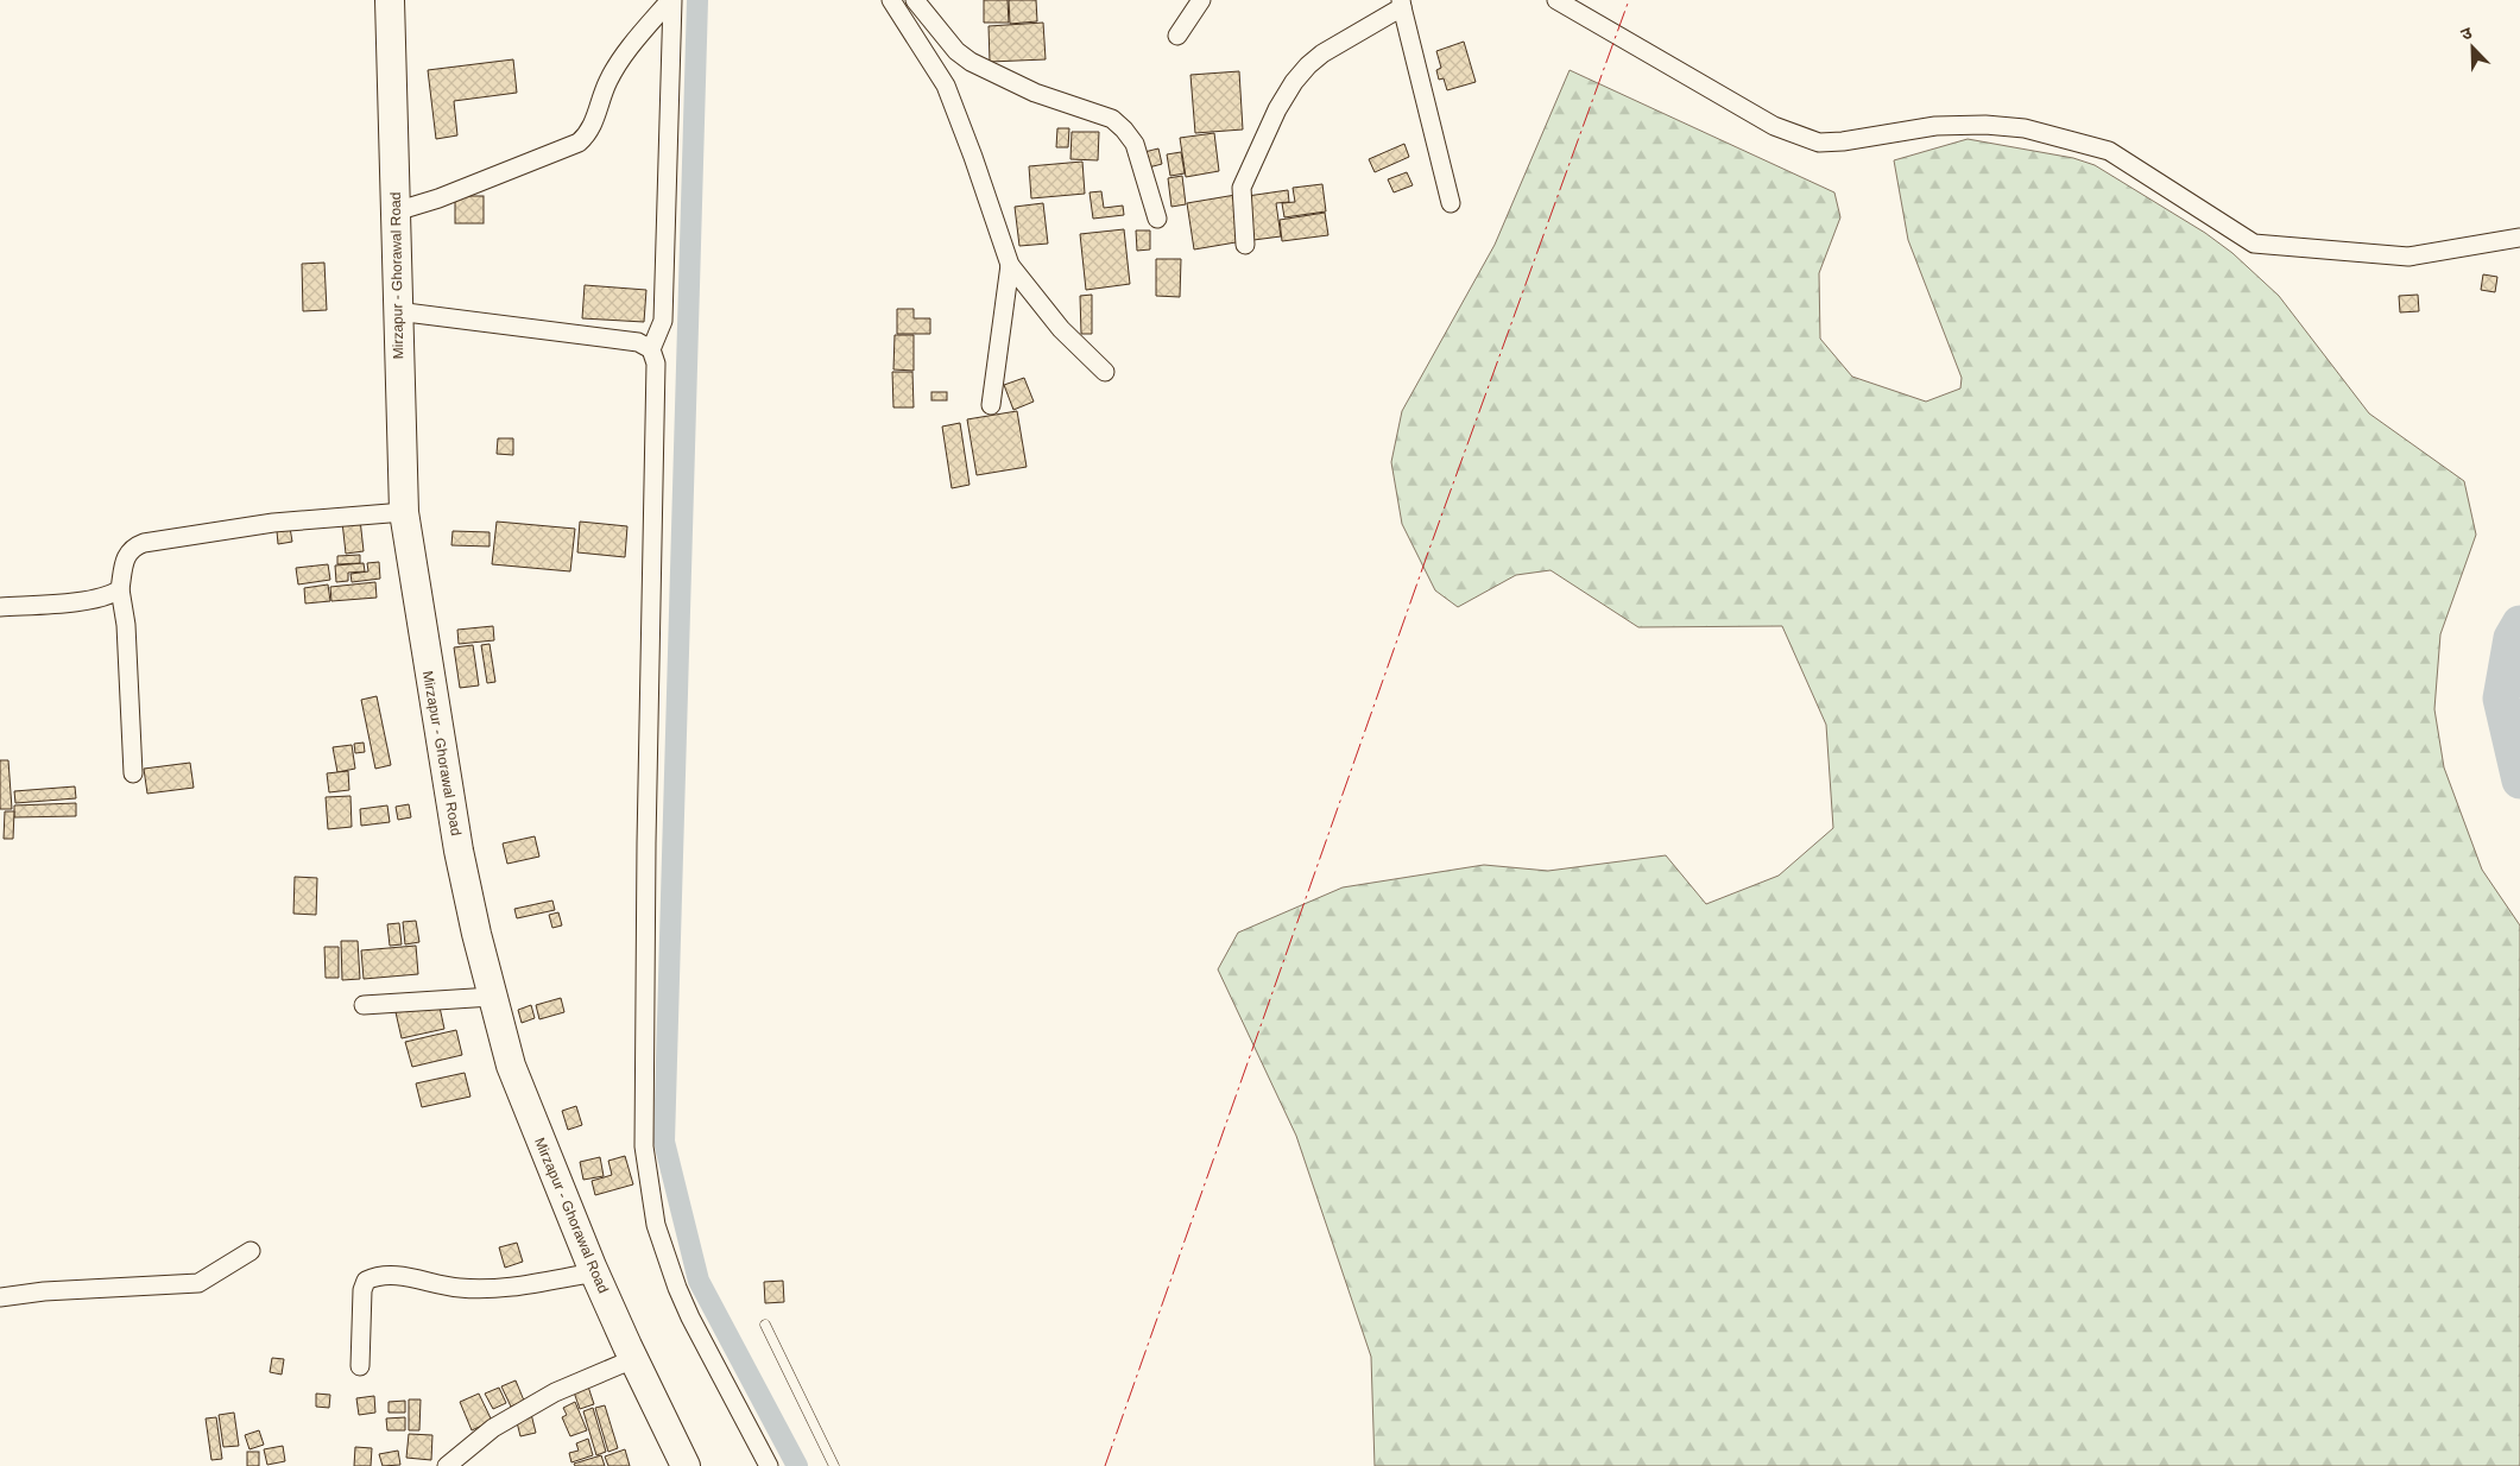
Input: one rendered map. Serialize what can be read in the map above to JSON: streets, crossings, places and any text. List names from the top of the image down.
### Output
{
  "streets": {
    "main road": ["Mirzapur - Ghorawal Road"]
  },
  "north": "top left"
}
